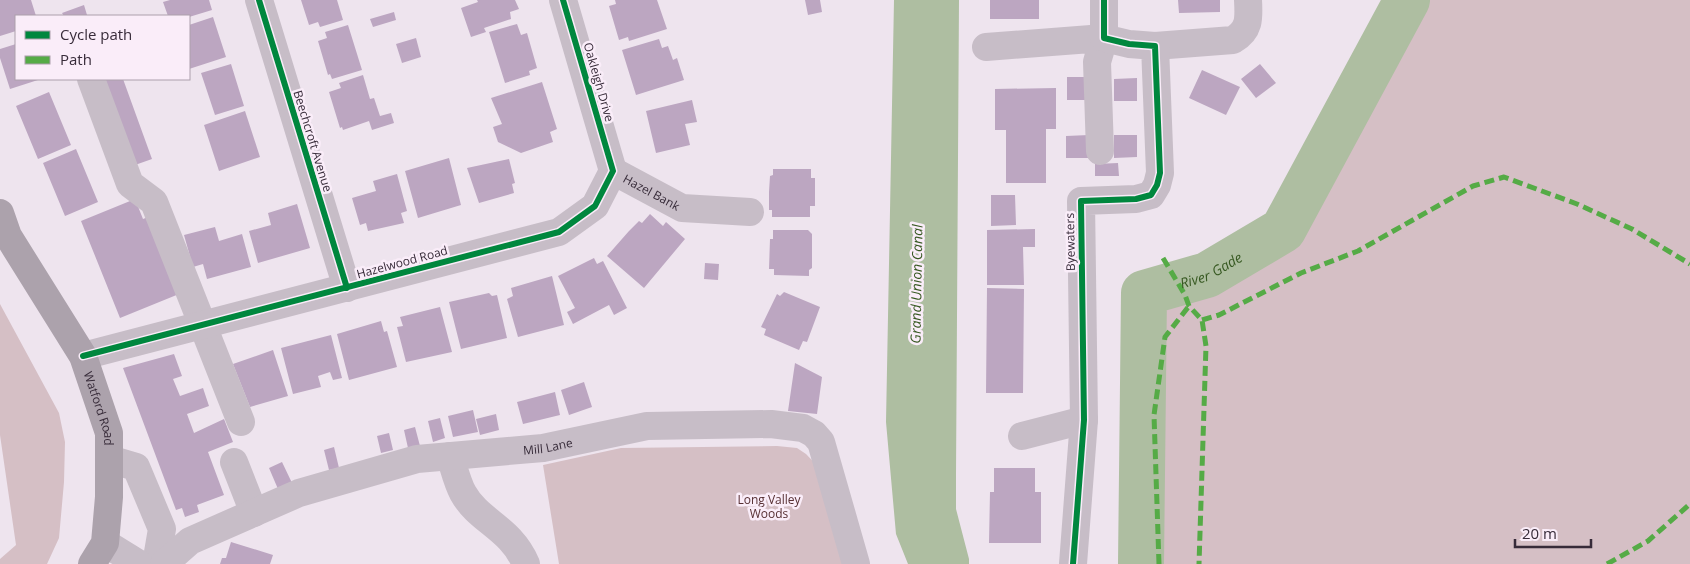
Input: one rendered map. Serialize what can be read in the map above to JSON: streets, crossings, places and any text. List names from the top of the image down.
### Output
{
  "streets": {
    "main road": ["Watford Road"],
    "street": [
      "Oakleigh Drive",
      "Beechcroft Avenue",
      "Hazel Bank",
      "Byewaters",
      "Hazelwood Road",
      "Mill Lane"
    ]
  },
  "crossings": [
    ["Oakleigh Drive", "Hazel Bank"],
    ["Oakleigh Drive", "Hazelwood Road"],
    ["Beechcroft Avenue", "Hazelwood Road"],
    ["Hazel Bank", "Hazelwood Road"],
    ["Hazelwood Road", "Watford Road"]
  ],
  "water": ["River Gade", "Grand Union Canal"],
  "parks": ["Long Valley Woods"],
  "legend": ["Cycle path", "Path"],
  "scale_bar": "20 m"
}
